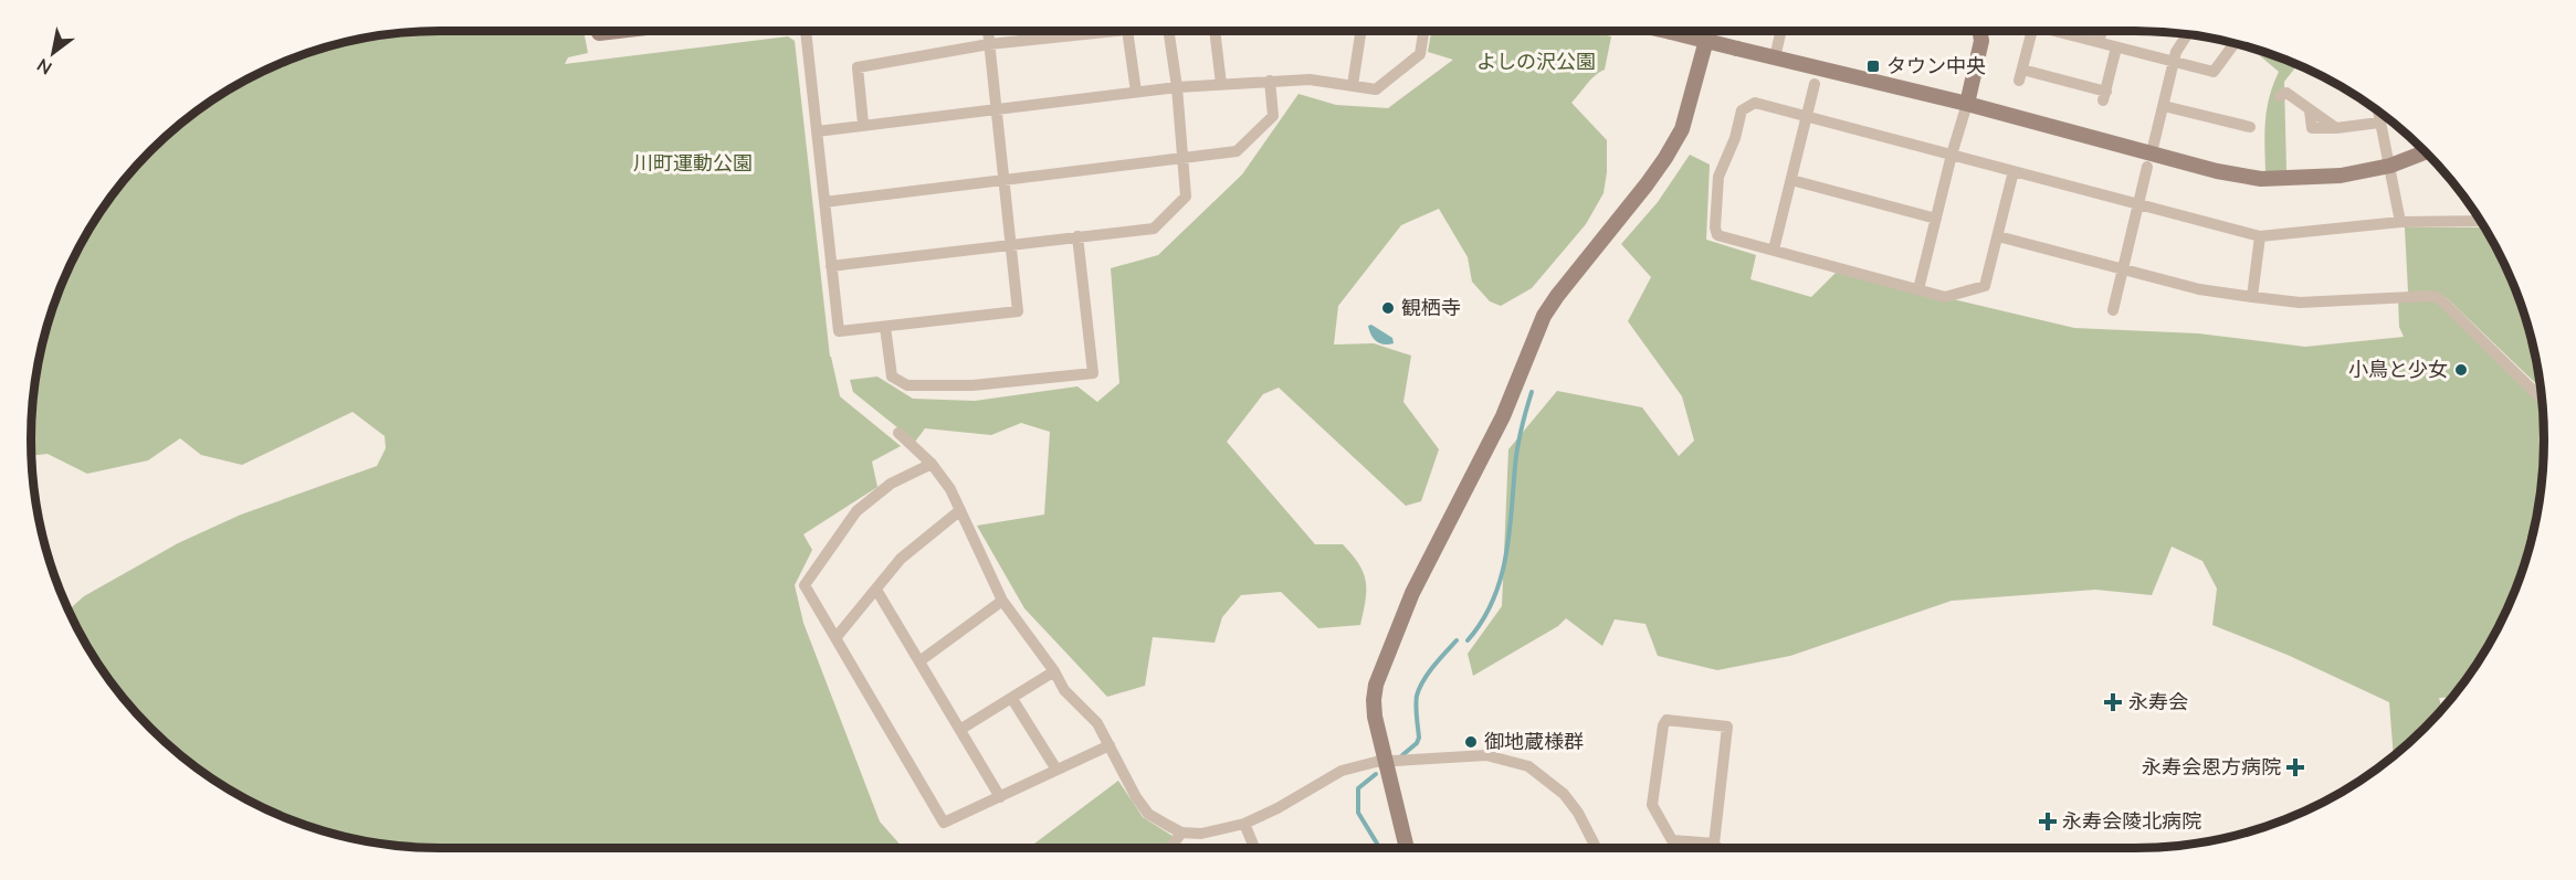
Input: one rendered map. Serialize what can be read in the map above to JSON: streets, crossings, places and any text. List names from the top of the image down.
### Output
{
  "parks": ["よしの沢公園", "川町運動公園"],
  "places": {
    "transit": ["タウン中央"],
    "other": ["観栖寺", "小鳥と少女", "御地蔵様群"],
    "health": ["永寿会", "永寿会恩方病院", "永寿会陵北病院"]
  },
  "north": "bottom left"
}
